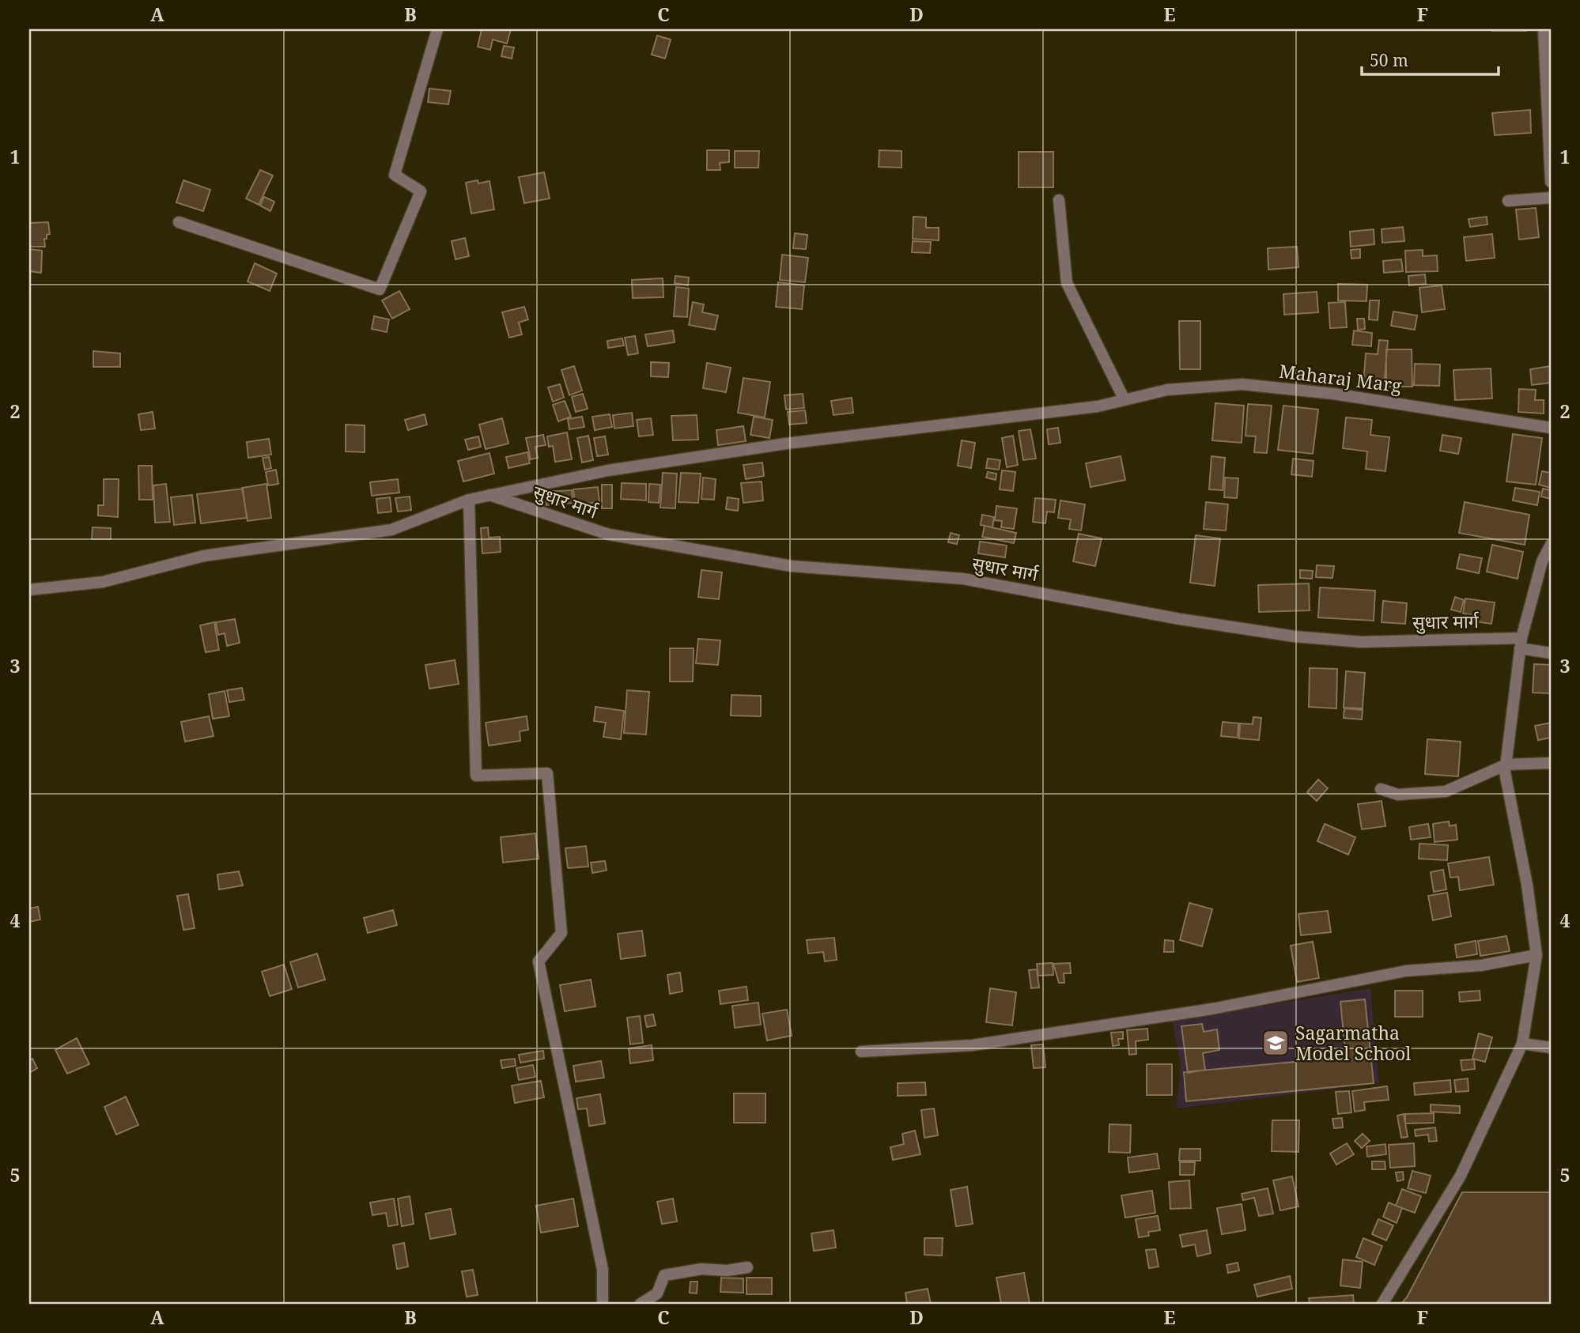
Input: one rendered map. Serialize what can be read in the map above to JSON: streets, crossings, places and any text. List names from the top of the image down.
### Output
{
  "streets": {
    "street": ["Maharaj Marg", "सुधार मार्ग"]
  },
  "crossings": [
    ["Maharaj Marg", "सुधार मार्ग"]
  ],
  "places": {
    "school or university": ["Sagarmatha Model School"]
  },
  "scale_bar": "50 m",
  "grid": {
    "columns": [
      "A",
      "B",
      "C",
      "D",
      "E",
      "F"
    ],
    "rows": [
      "1",
      "2",
      "3",
      "4",
      "5"
    ]
  }
}
